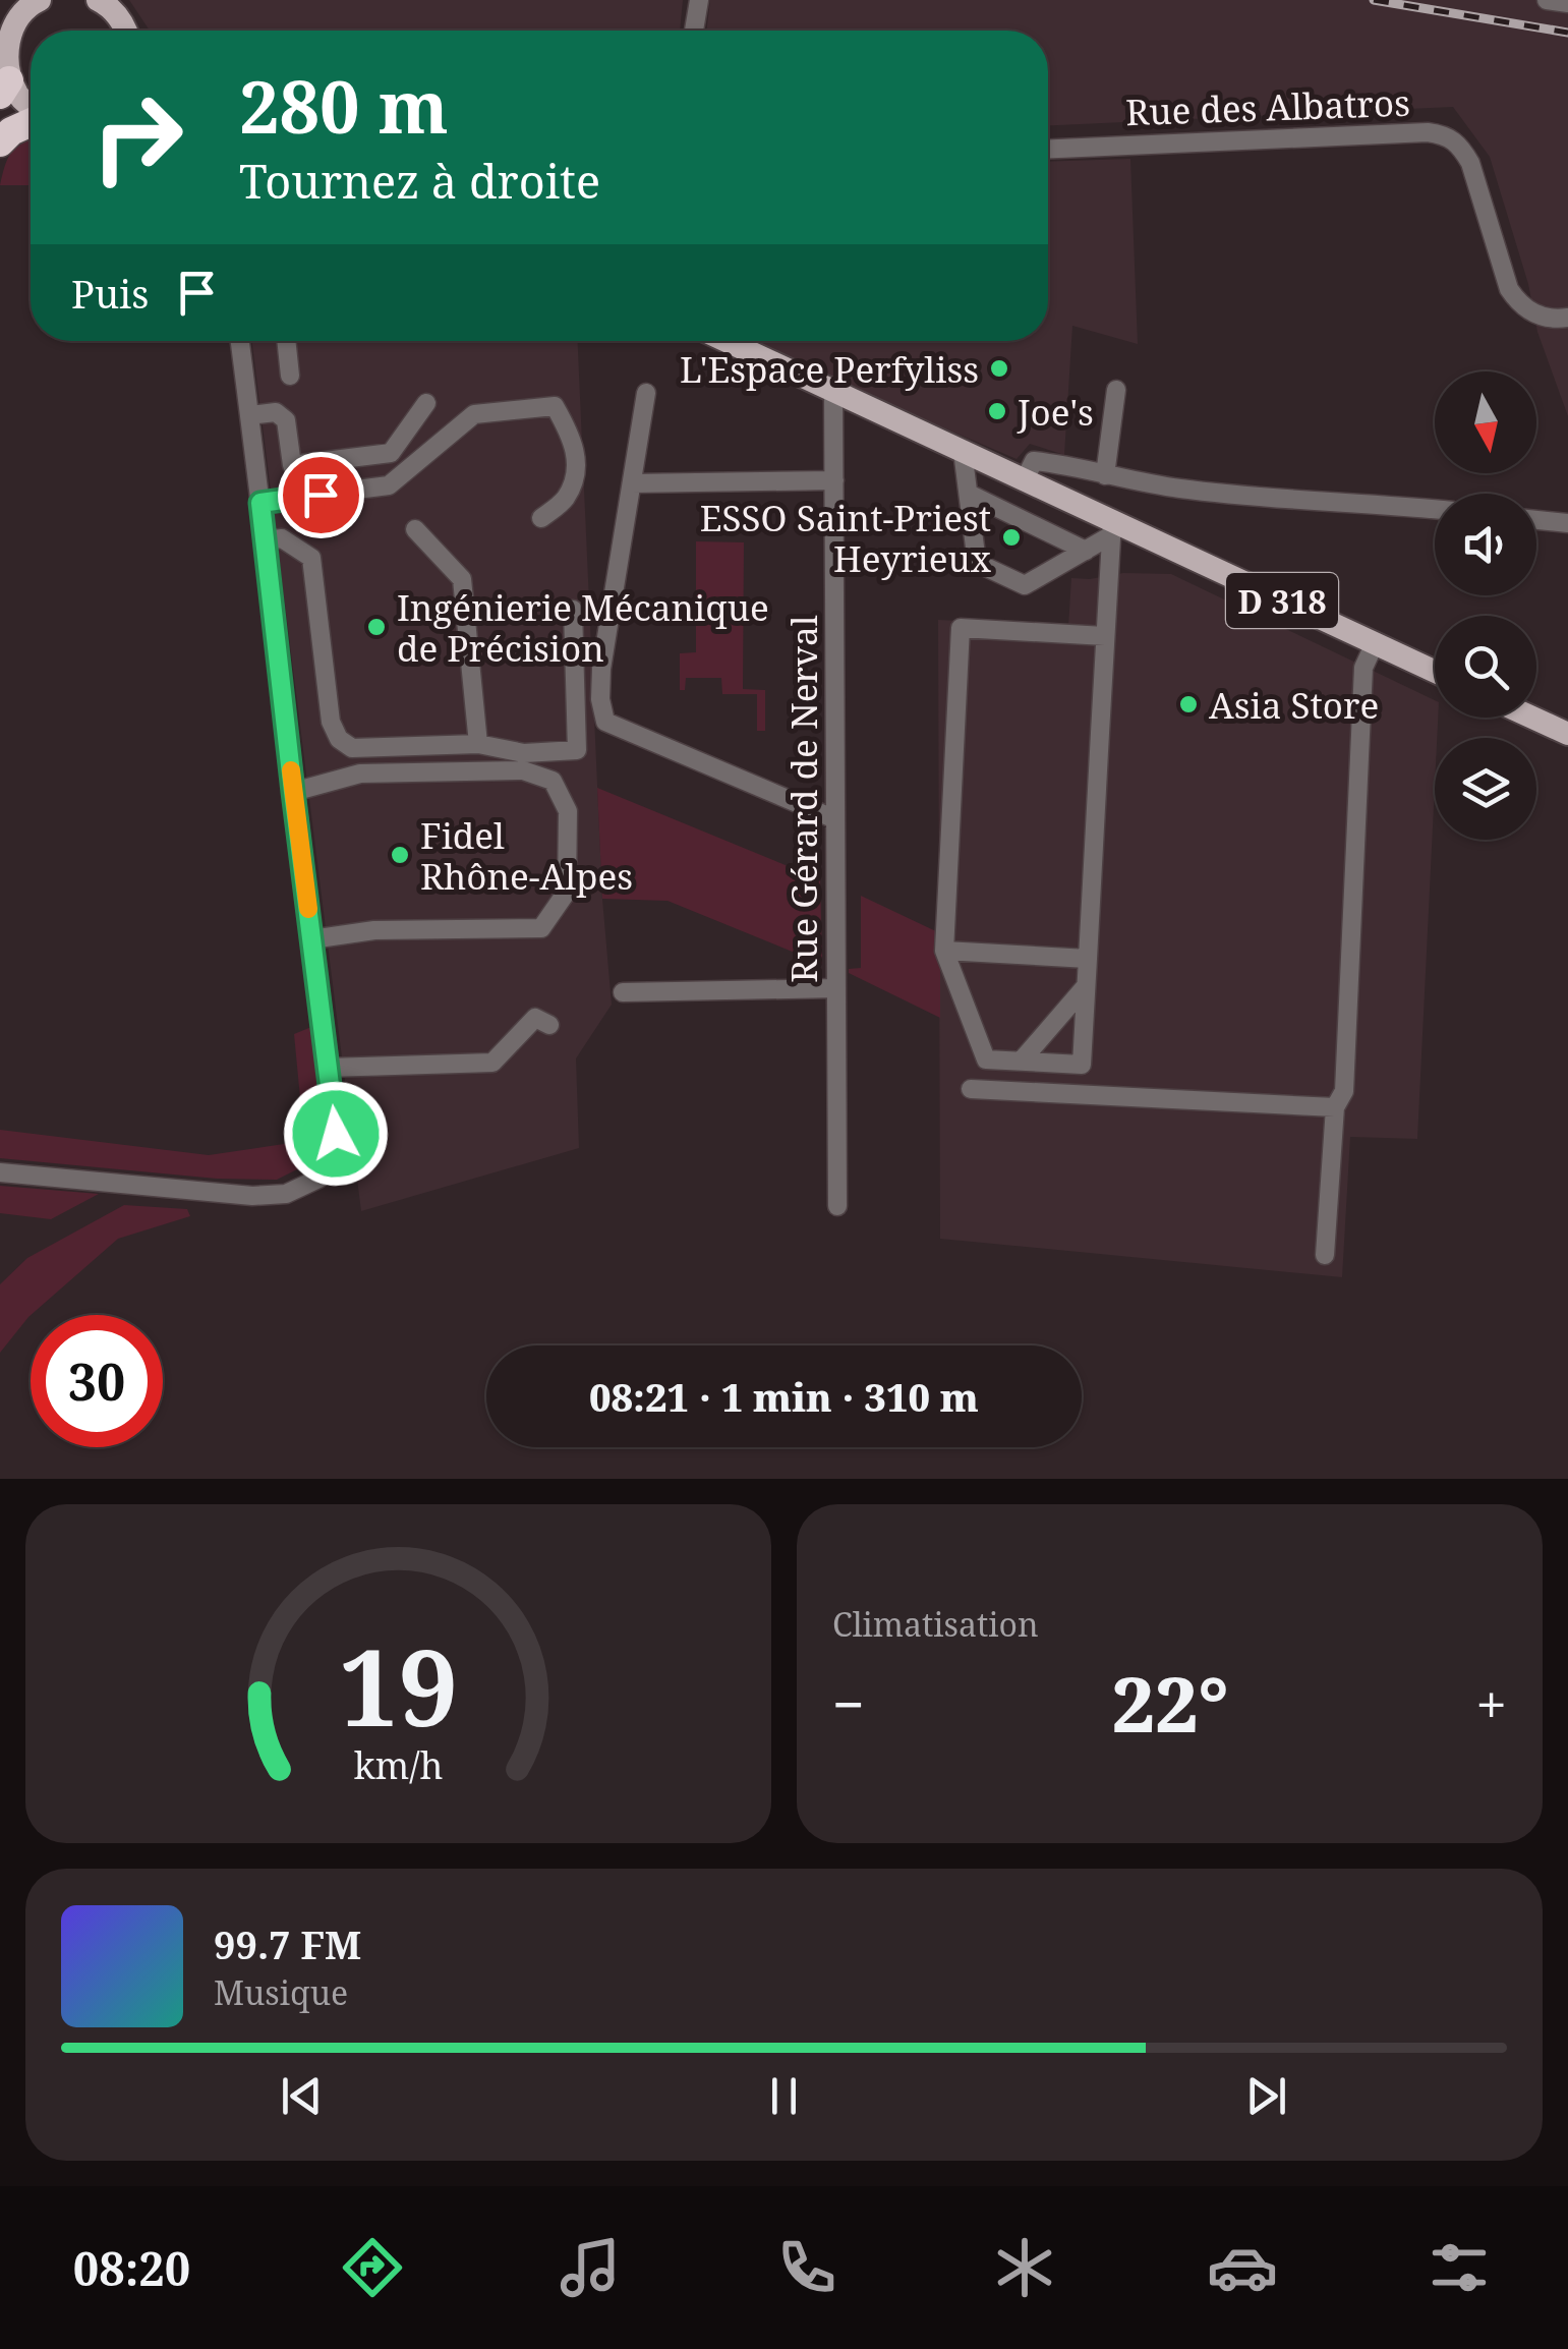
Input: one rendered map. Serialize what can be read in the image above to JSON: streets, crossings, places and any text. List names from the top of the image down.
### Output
{
  "streets": {
    "main road": ["D 318"],
    "street": ["Rue des Albatros", "Rue Gérard de Nerval"]
  },
  "crossings": [
    ["D 318", "Rue Gérard de Nerval"]
  ],
  "places": [
    "L'Espace Perfyliss",
    "Joe's",
    "ESSO Saint-Priest Heyrieux",
    "Ingénierie Mécanique de Précision",
    "Asia Store",
    "Fidel Rhône-Alpes"
  ],
  "north": "bottom",
  "page": {
    "turn": ["280 m", "Tournez à droite"],
    "then": "Puis",
    "limit": "30",
    "trip": "08:21 · 1 min · 310 m",
    "tile": "Climatisation",
    "heat": ["−", "22°", "+"],
    "song": ["99.7 FM", "Musique"],
    "tabs": "08:20",
    "gauge": ["19", "km/h"]
  }
}
